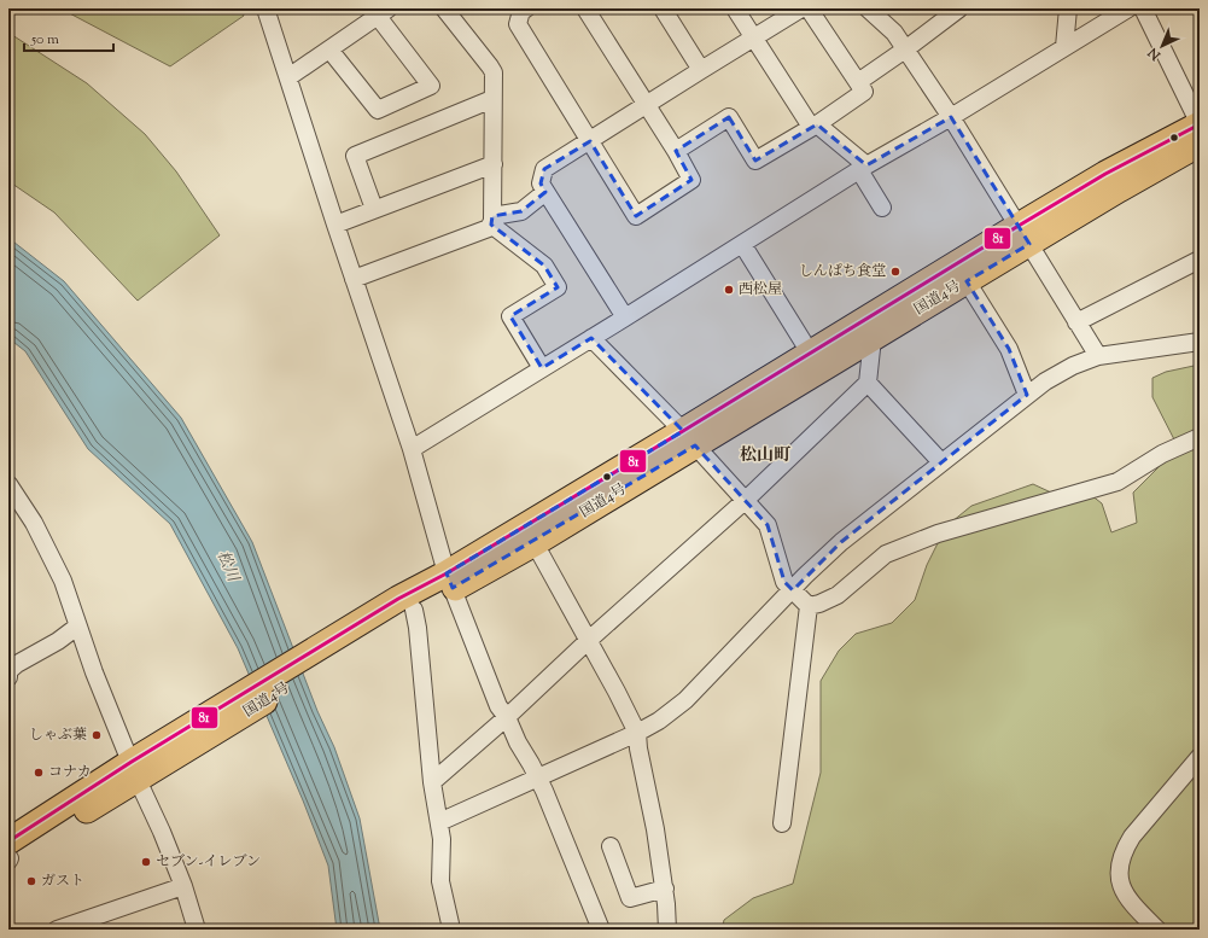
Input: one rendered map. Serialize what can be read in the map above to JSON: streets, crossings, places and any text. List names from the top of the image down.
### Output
{
  "streets": {
    "highway": ["国道4号"]
  },
  "districts": ["松山町"],
  "water": ["松川"],
  "places": [
    "しんぱち食堂",
    "西松屋",
    "しゃぶ葉",
    "コナカ",
    "セブン-イレブン",
    "ガスト"
  ],
  "lines": ["transit line 81"],
  "scale_bar": "50 m",
  "north": "bottom left"
}
